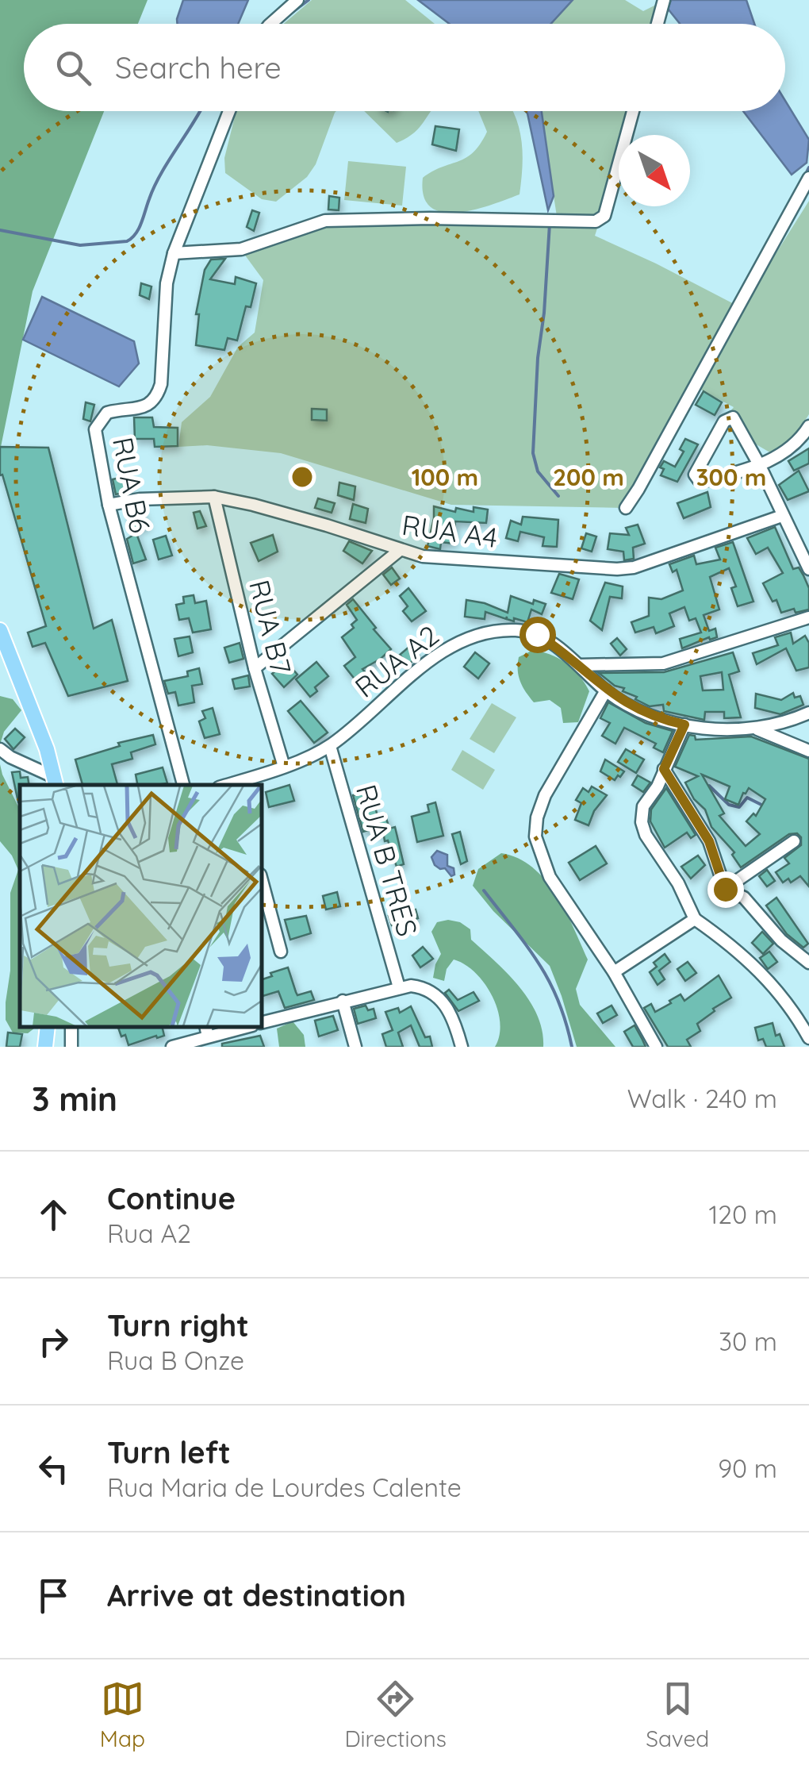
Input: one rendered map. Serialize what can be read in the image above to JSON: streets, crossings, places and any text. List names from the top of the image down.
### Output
{
  "streets": {
    "street": [
      "RUA B6",
      "RUA A4",
      "RUA B7",
      "RUA A2",
      "RUA B TRES"
    ]
  },
  "crossings": [
    ["RUA B6", "RUA A4"],
    ["RUA A4", "RUA B7"],
    ["RUA B7", "RUA A2"],
    ["RUA A2", "RUA B TRES"]
  ],
  "north": "bottom right",
  "page": {
    "search": "Search here",
    "heading": ["3 min", "Walk · 240 m"],
    "list": [
      ["Continue", "Rua A2", "120 m"],
      ["Turn right", "Rua B Onze", "30 m"],
      ["Turn left", "Rua Maria de Lourdes Calente", "90 m"],
      "Arrive at destination"
    ],
    "nav": ["Map", "Directions", "Saved"]
  },
  "rings": ["100 m", "200 m", "300 m"]
}
